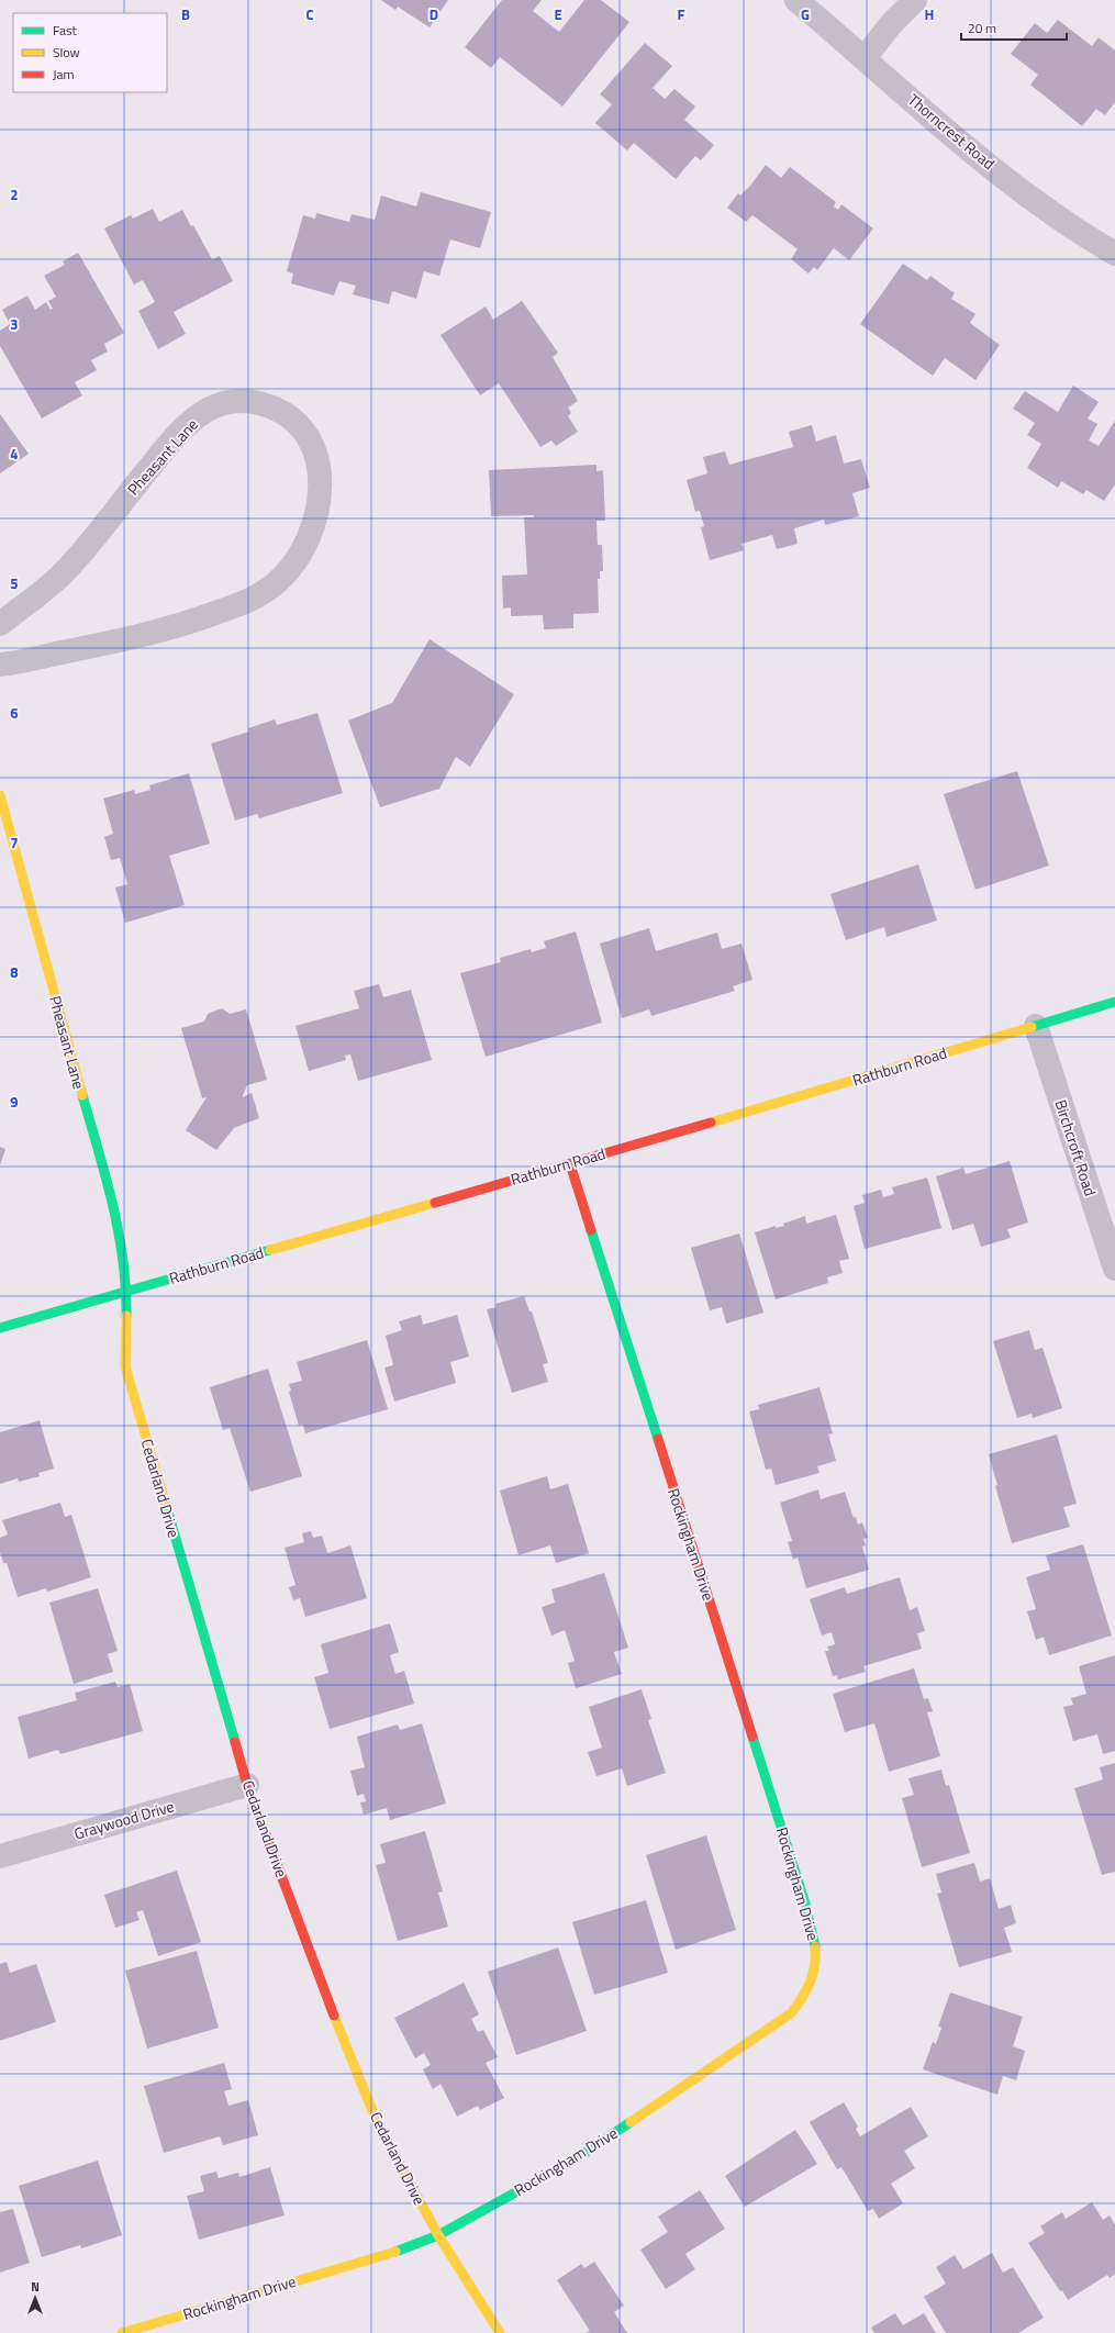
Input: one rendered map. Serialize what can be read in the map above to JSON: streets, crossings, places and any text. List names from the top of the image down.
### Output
{
  "streets": {
    "street": [
      "Thorncrest Road",
      "Pheasant Lane",
      "Rathburn Road",
      "Birchcroft Road",
      "Cedarland Drive",
      "Rockingham Drive",
      "Graywood Drive"
    ]
  },
  "crossings": [
    ["Pheasant Lane", "Rathburn Road"],
    ["Pheasant Lane", "Cedarland Drive"],
    ["Rathburn Road", "Birchcroft Road"],
    ["Rathburn Road", "Cedarland Drive"],
    ["Rathburn Road", "Rockingham Drive"],
    ["Cedarland Drive", "Rockingham Drive"],
    ["Cedarland Drive", "Graywood Drive"]
  ],
  "legend": ["Fast", "Slow", "Jam"],
  "scale_bar": "20 m",
  "north": "top",
  "grid": {
    "columns": [
      "B",
      "C",
      "D",
      "E",
      "F",
      "G",
      "H"
    ],
    "rows": [
      "2",
      "3",
      "4",
      "5",
      "6",
      "7",
      "8",
      "9"
    ]
  }
}
